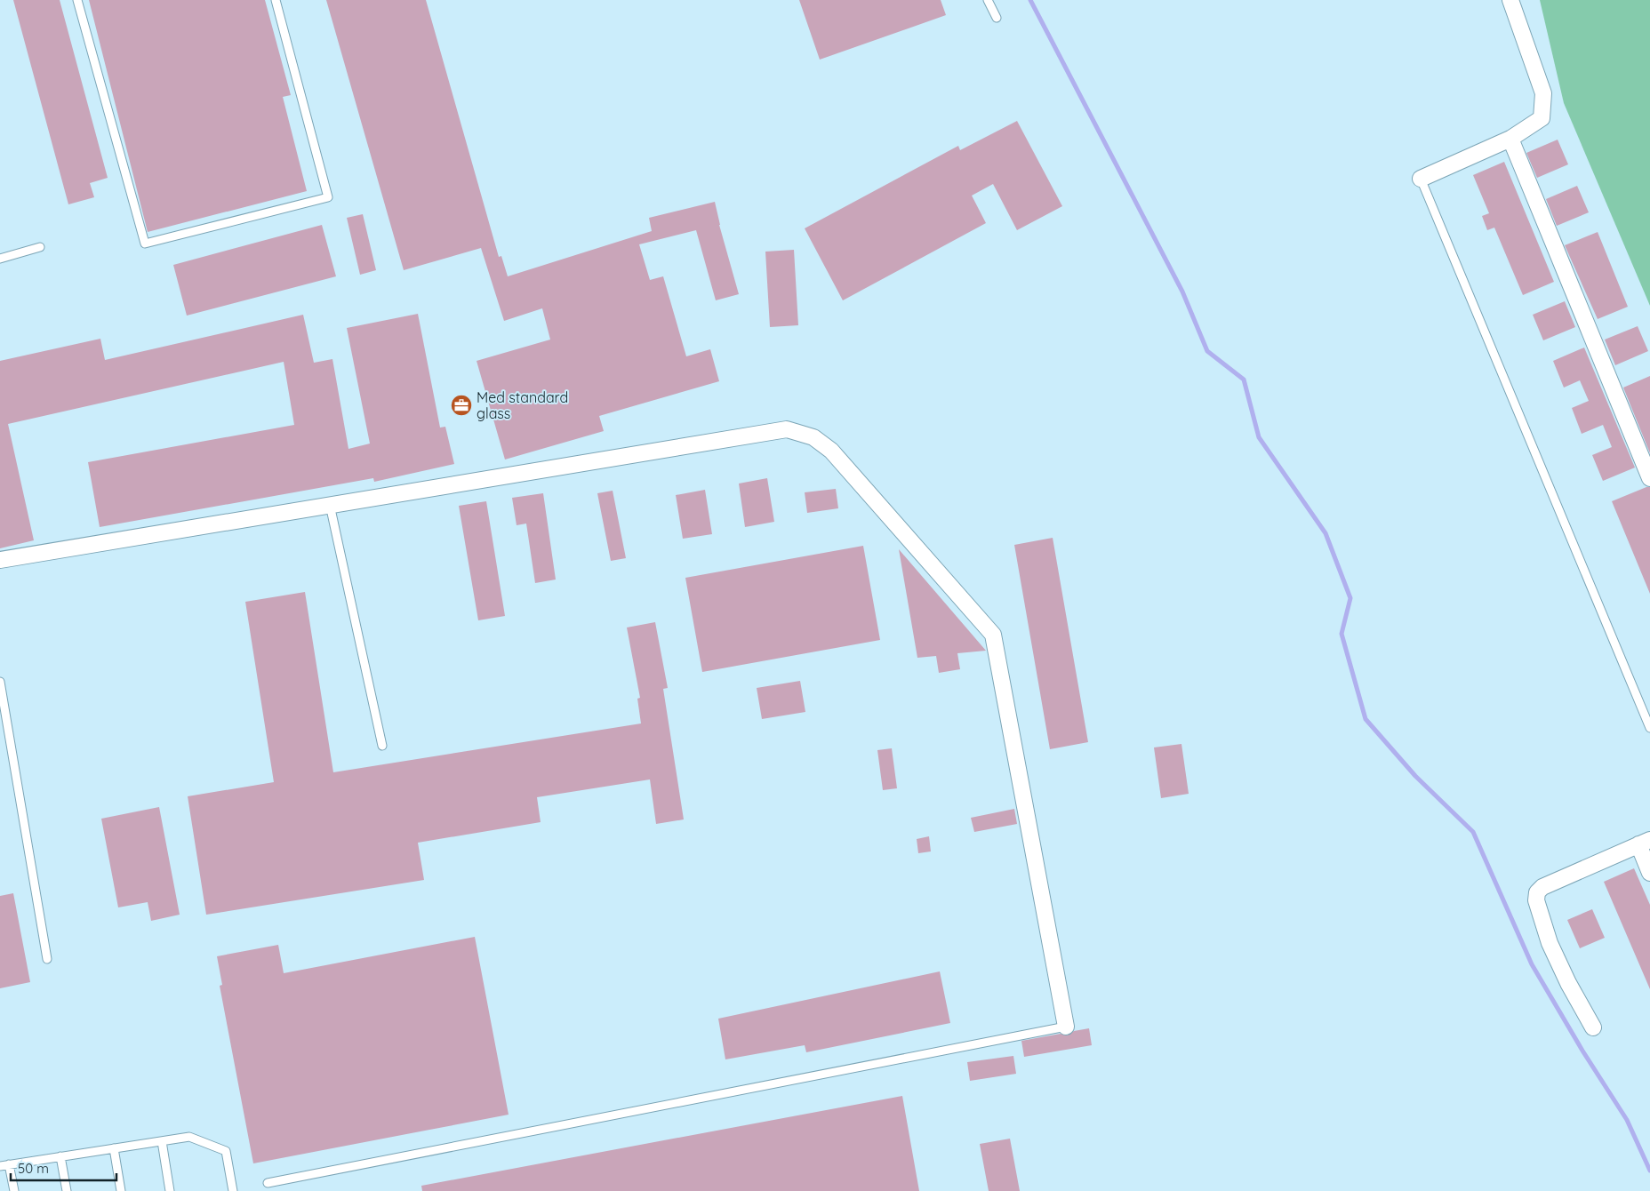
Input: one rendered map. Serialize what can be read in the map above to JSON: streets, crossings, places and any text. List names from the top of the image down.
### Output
{
  "places": {
    "office": ["Med standard glass"]
  },
  "scale_bar": "50 m"
}
